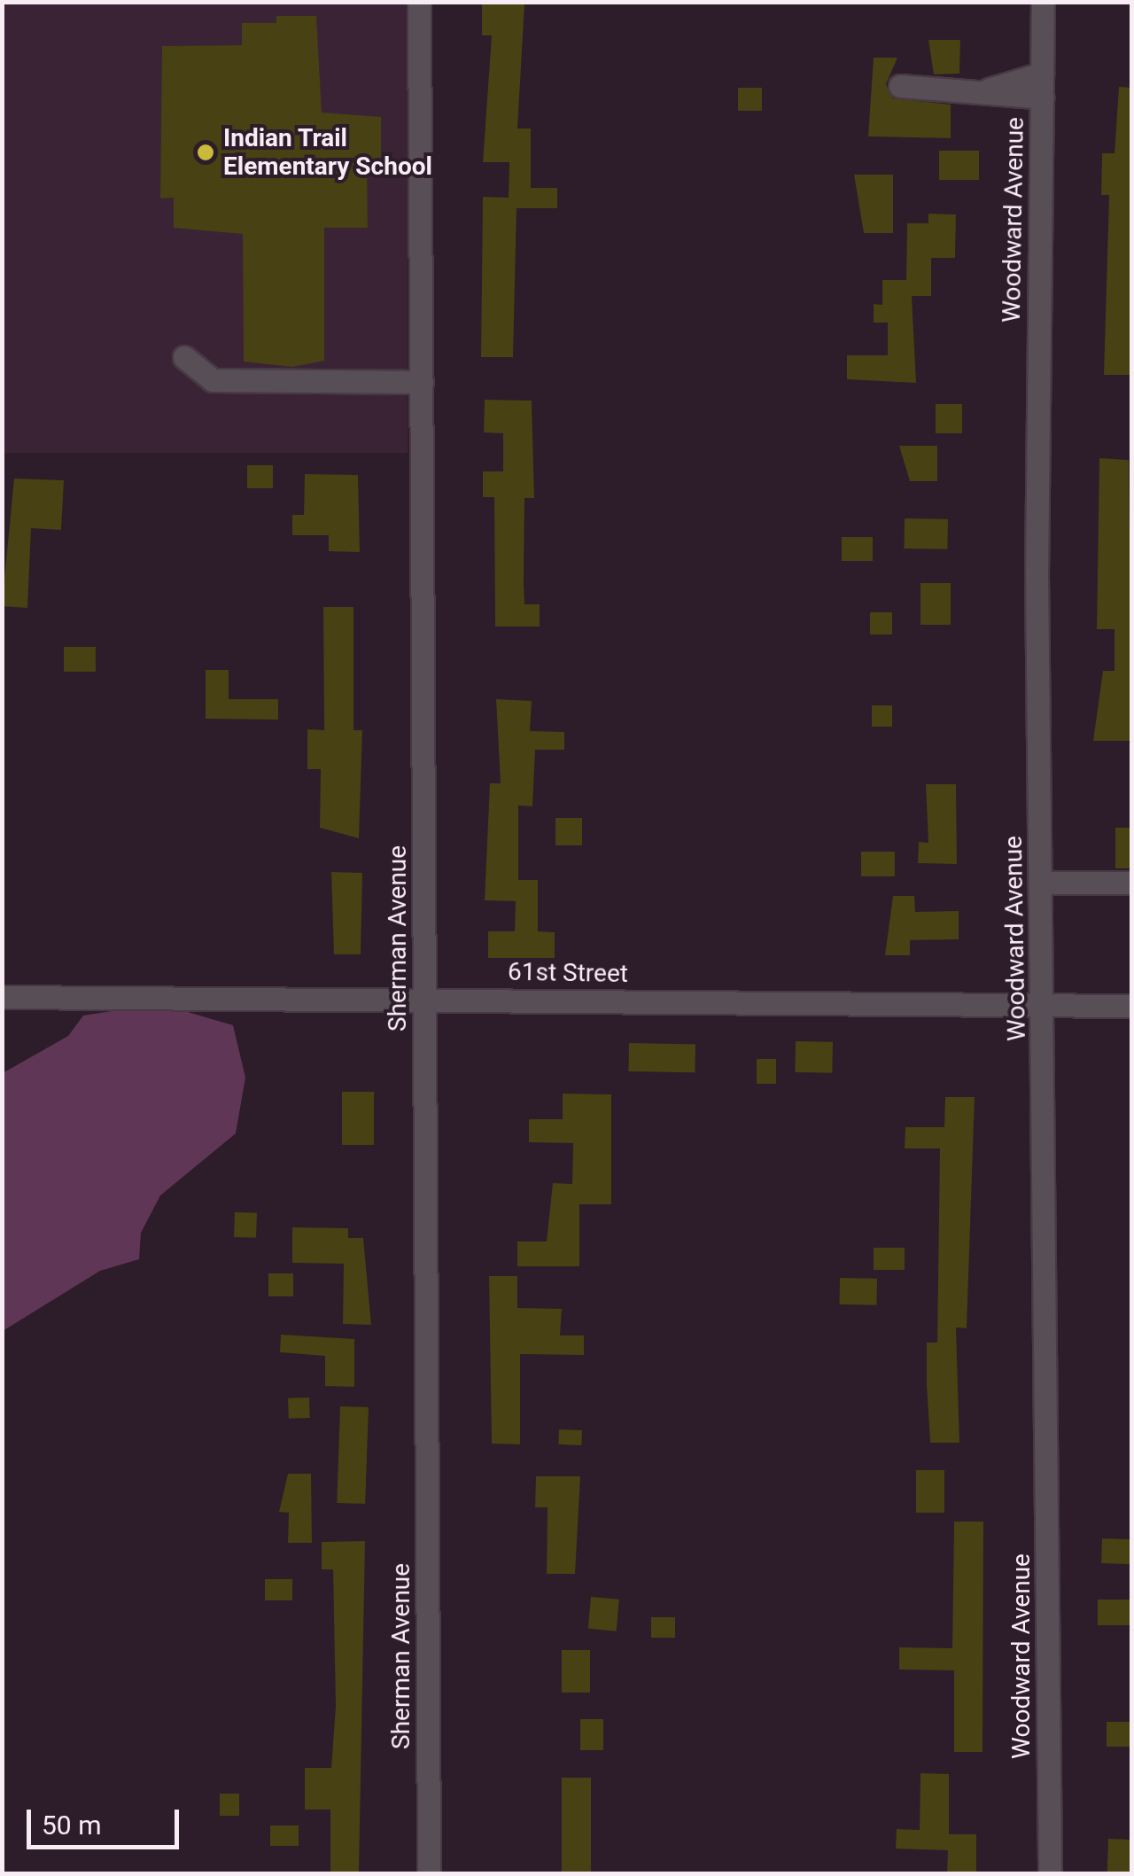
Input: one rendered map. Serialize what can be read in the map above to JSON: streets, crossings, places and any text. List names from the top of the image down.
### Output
{
  "streets": {
    "street": ["Woodward Avenue", "Sherman Avenue", "61st Street"]
  },
  "crossings": [
    ["Woodward Avenue", "61st Street"],
    ["Sherman Avenue", "61st Street"]
  ],
  "places": ["Indian Trail Elementary School"],
  "scale_bar": "50 m"
}
